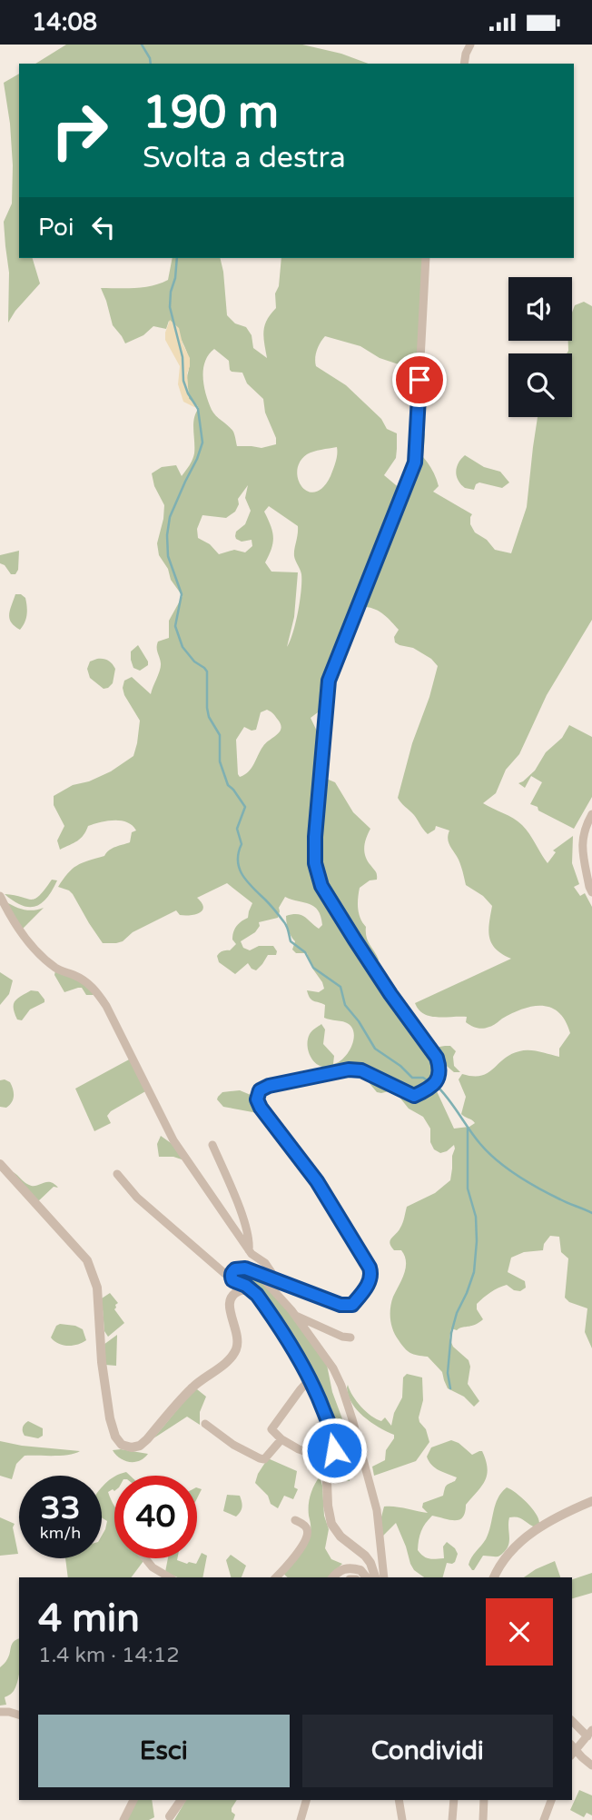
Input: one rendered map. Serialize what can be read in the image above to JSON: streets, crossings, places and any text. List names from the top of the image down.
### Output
{
  "page": {
    "status": "14:08",
    "turn": ["190 m", "Svolta a destra"],
    "then": "Poi",
    "speed": "33 km/h",
    "limit": "40",
    "heading": ["4 min", "1.4 km · 14:12"],
    "buttons": ["Esci", "Condividi"]
  }
}
